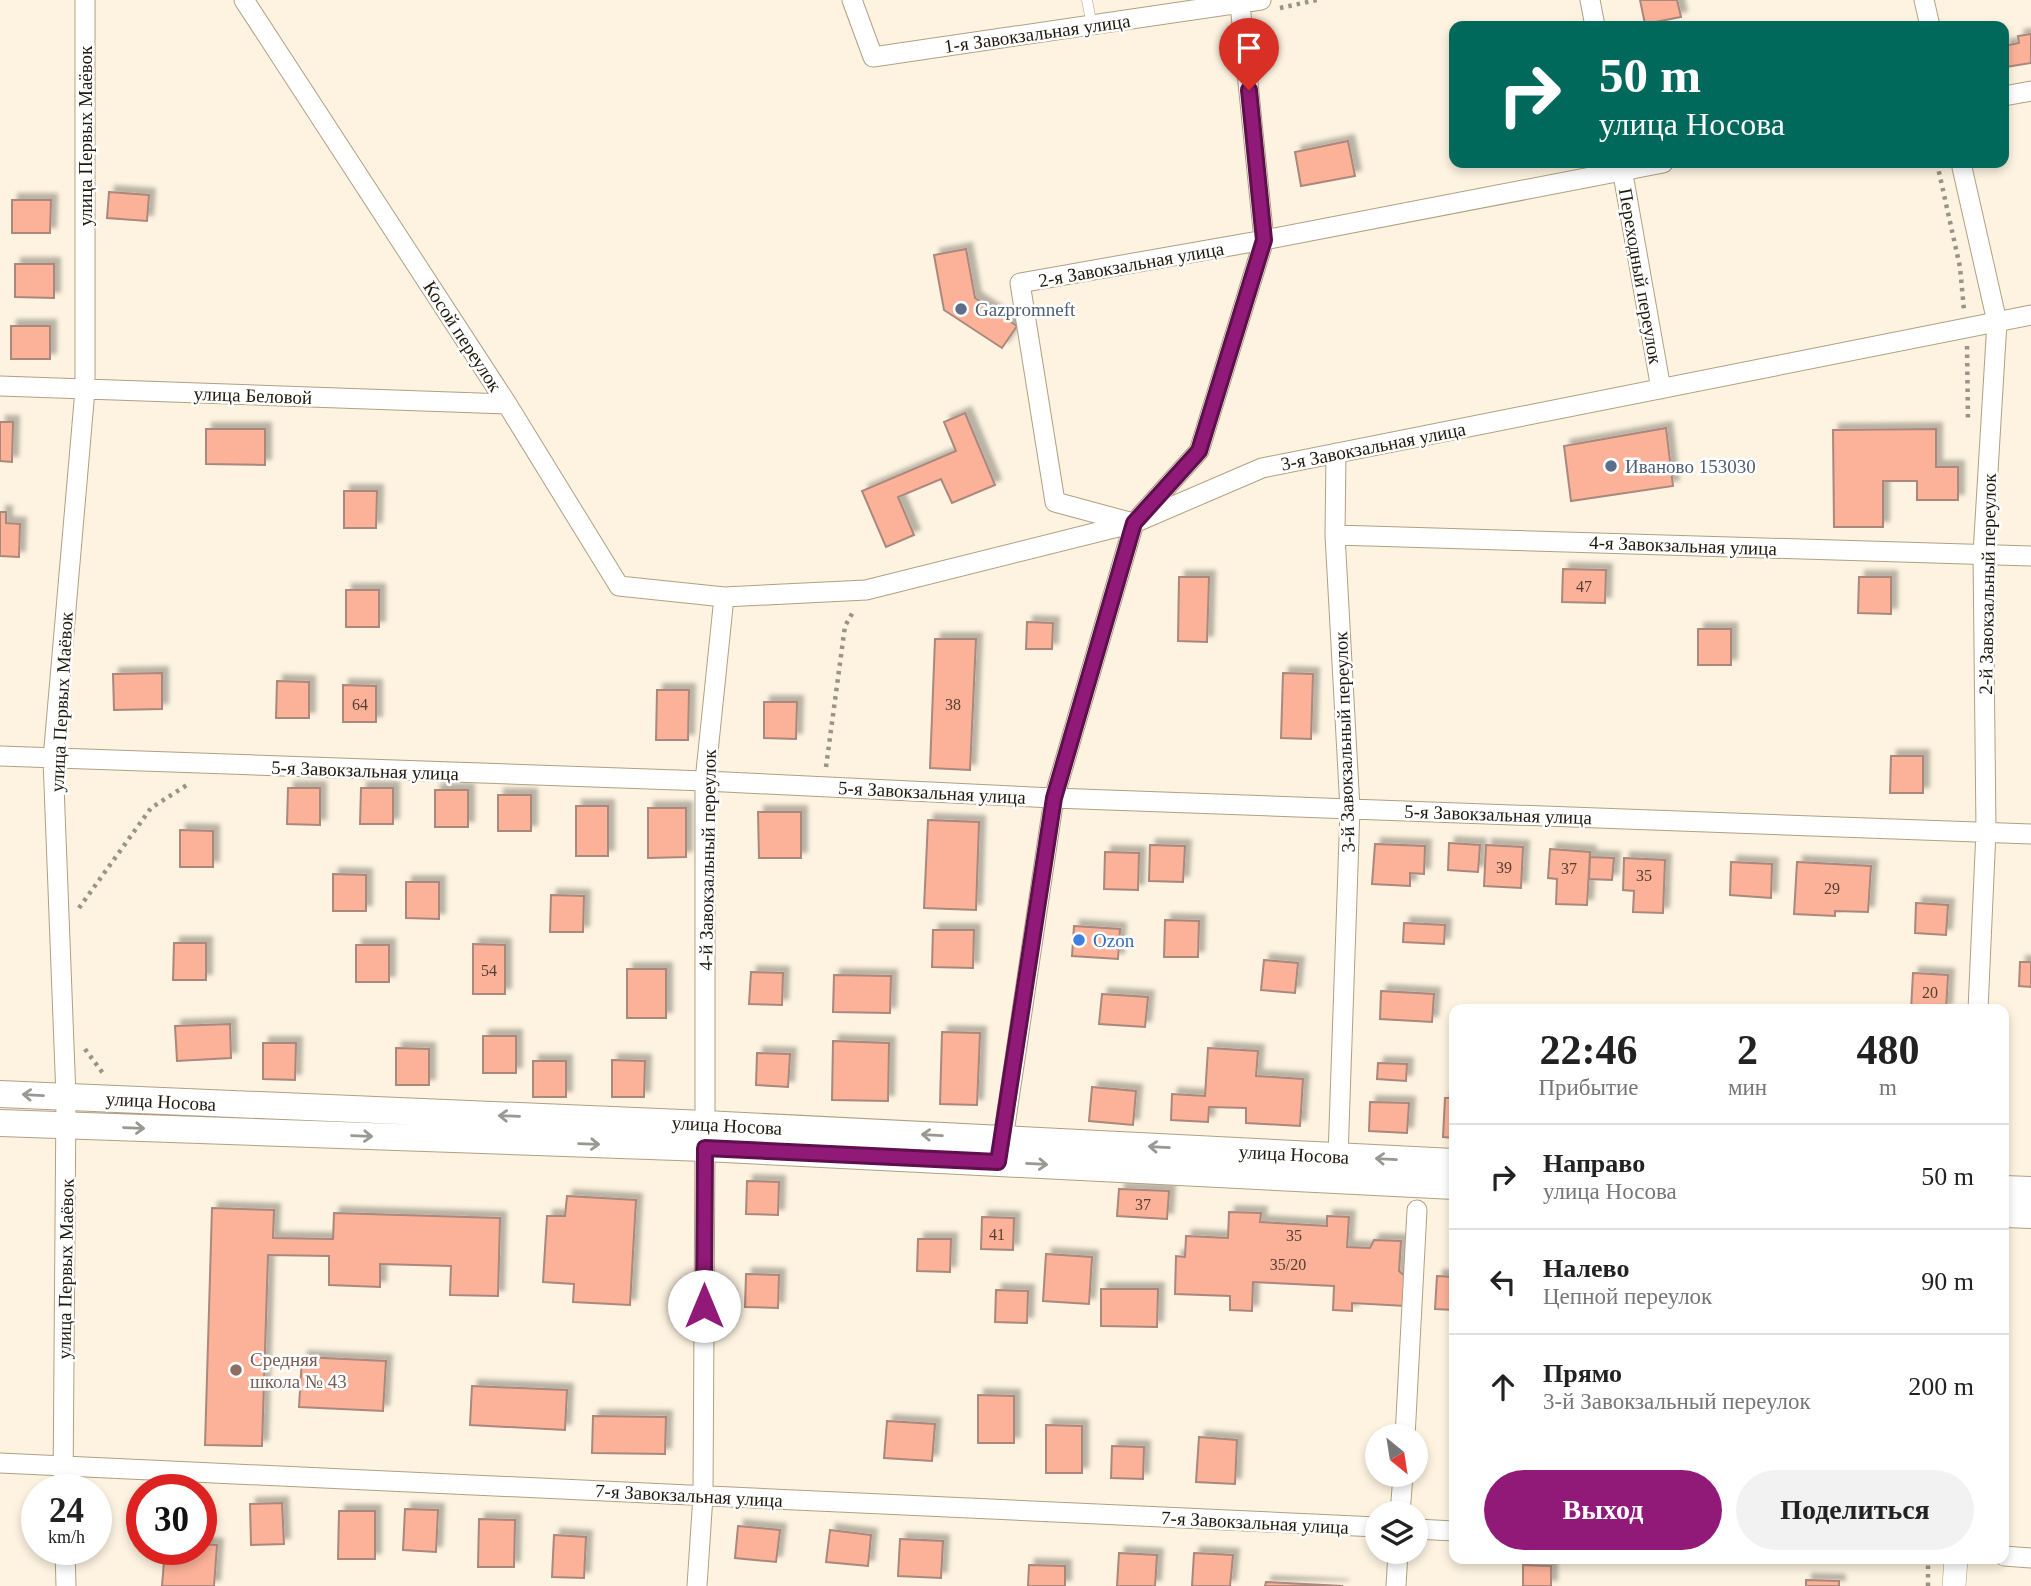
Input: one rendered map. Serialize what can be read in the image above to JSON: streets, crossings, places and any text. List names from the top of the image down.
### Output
{
  "streets": {
    "main road": ["улица Носова"],
    "street": [
      "1-я Завокзальная улица",
      "улица Первых Маёвок",
      "2-я Завокзальная улица",
      "Переходный переулок",
      "Косой переулок",
      "улица Беловой",
      "3-я Завокзальная улица",
      "4-я Завокзальная улица",
      "2-й Завокзальный переулок",
      "3-й Завокзальный переулок",
      "5-я Завокзальная улица",
      "4-й Завокзальный переулок",
      "7-я Завокзальная улица"
    ]
  },
  "crossings": [
    ["улица Первых Маёвок", "улица Беловой"],
    ["улица Первых Маёвок", "5-я Завокзальная улица"],
    ["улица Первых Маёвок", "улица Носова"],
    ["улица Первых Маёвок", "7-я Завокзальная улица"],
    ["2-я Завокзальная улица", "3-я Завокзальная улица"],
    ["Переходный переулок", "3-я Завокзальная улица"],
    ["Косой переулок", "улица Беловой"],
    ["Косой переулок", "3-я Завокзальная улица"],
    ["Косой переулок", "4-й Завокзальный переулок"],
    ["3-я Завокзальная улица", "2-й Завокзальный переулок"],
    ["3-я Завокзальная улица", "3-й Завокзальный переулок"],
    ["3-я Завокзальная улица", "4-й Завокзальный переулок"],
    ["4-я Завокзальная улица", "2-й Завокзальный переулок"],
    ["4-я Завокзальная улица", "3-й Завокзальный переулок"],
    ["2-й Завокзальный переулок", "5-я Завокзальная улица"],
    ["3-й Завокзальный переулок", "5-я Завокзальная улица"],
    ["3-й Завокзальный переулок", "улица Носова"],
    ["5-я Завокзальная улица", "4-й Завокзальный переулок"],
    ["4-й Завокзальный переулок", "улица Носова"],
    ["4-й Завокзальный переулок", "7-я Завокзальная улица"]
  ],
  "places": [
    "Gazpromneft",
    "Иваново 153030",
    "Ozon",
    "Средняя школа № 43"
  ],
  "house_numbers": [
    "47",
    "64",
    "38",
    "39",
    "37",
    "35",
    "29",
    "54",
    "20",
    "37",
    "41",
    "35",
    "35/20"
  ],
  "north": "bottom right",
  "page": {
    "turn": ["50 m", "улица Носова"],
    "eta": [
      "22:46",
      "Прибытие",
      "2",
      "мин",
      "480",
      "m"
    ],
    "list": [
      {
        "name": "Направо",
        "note": "улица Носова",
        "value": "50 m"
      },
      {
        "name": "Налево",
        "note": "Цепной переулок",
        "value": "90 m"
      },
      {
        "name": "Прямо",
        "note": "3-й Завокзальный переулок",
        "value": "200 m"
      }
    ],
    "buttons": ["Выход", "Поделиться"],
    "speed": "24 km/h",
    "limit": "30"
  }
}
